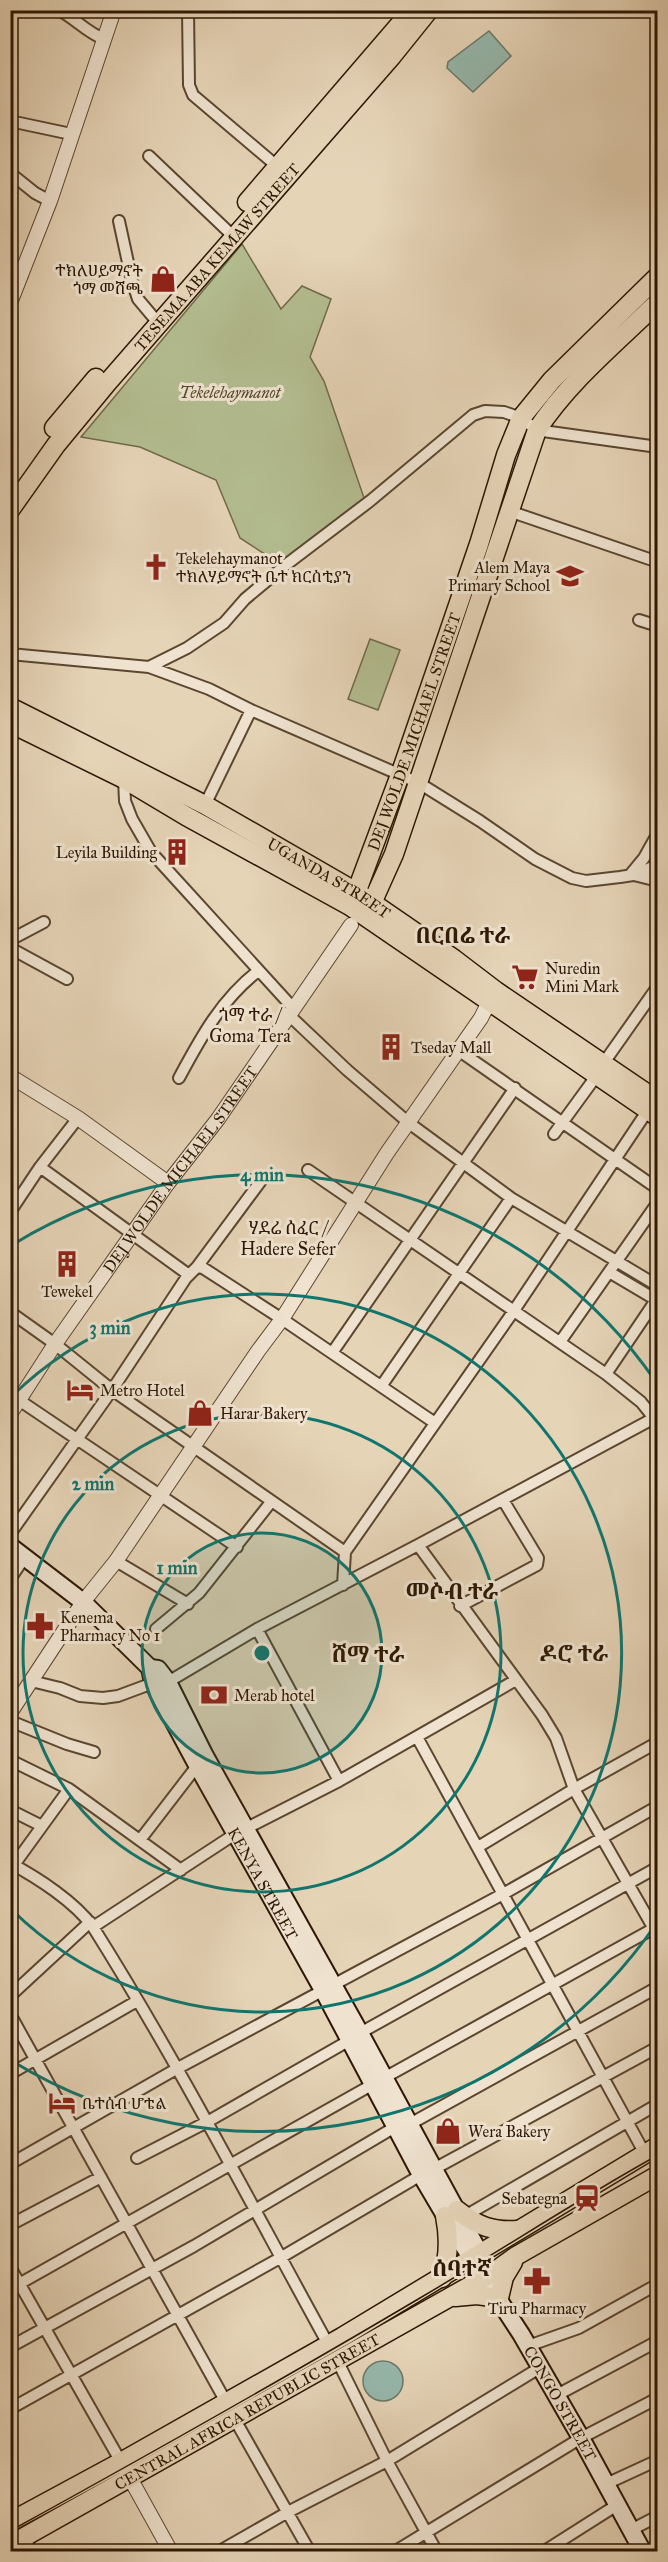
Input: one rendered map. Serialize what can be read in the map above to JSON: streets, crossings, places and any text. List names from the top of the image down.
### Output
{
  "streets": {
    "main road": [
      "TESEMA ABA KEMAW STREET",
      "DEJ WOLDE MICHAEL STREET",
      "UGANDA STREET",
      "KENYA STREET",
      "CONGO STREET",
      "CENTRAL AFRICA REPUBLIC STREET"
    ]
  },
  "crossings": [
    ["DEJ WOLDE MICHAEL STREET", "UGANDA STREET"],
    ["KENYA STREET", "CONGO STREET"],
    ["CONGO STREET", "CENTRAL AFRICA REPUBLIC STREET"]
  ],
  "districts": [
    "በርበሬ ተራ",
    "ጎማ ተራ / Goma Tera",
    "ሃደሬ ሰፈር / Hadere Sefer",
    "መሶብ ተራ",
    "ዶሮ ተራ",
    "ሸማ ተራ",
    "ሰባተኛ"
  ],
  "parks": ["Tekelehaymanot"],
  "places": {
    "shop": ["ተክለሀይማኖት ጎማ መሸጫ", "Harar Bakery", "Wera Bakery"],
    "church": ["Tekelehaymanot ተክለሃይማኖት ቤተ ክርስቲያን"],
    "school or university": ["Alem Maya Primary School"],
    "building": ["Leyila Building", "Tseday Mall", "Tewekel"],
    "supermarket": ["Nuredin Mini Mark"],
    "hotel": ["Metro Hotel", "ቤተሰብ ሆቴል"],
    "pharmacy": ["Kenema Pharmacy No 1", "Tiru Pharmacy"],
    "bank": ["Merab hotel"],
    "station": ["Sebategna"]
  },
  "rings": [
    "4 min",
    "3 min",
    "2 min",
    "1 min"
  ]
}
